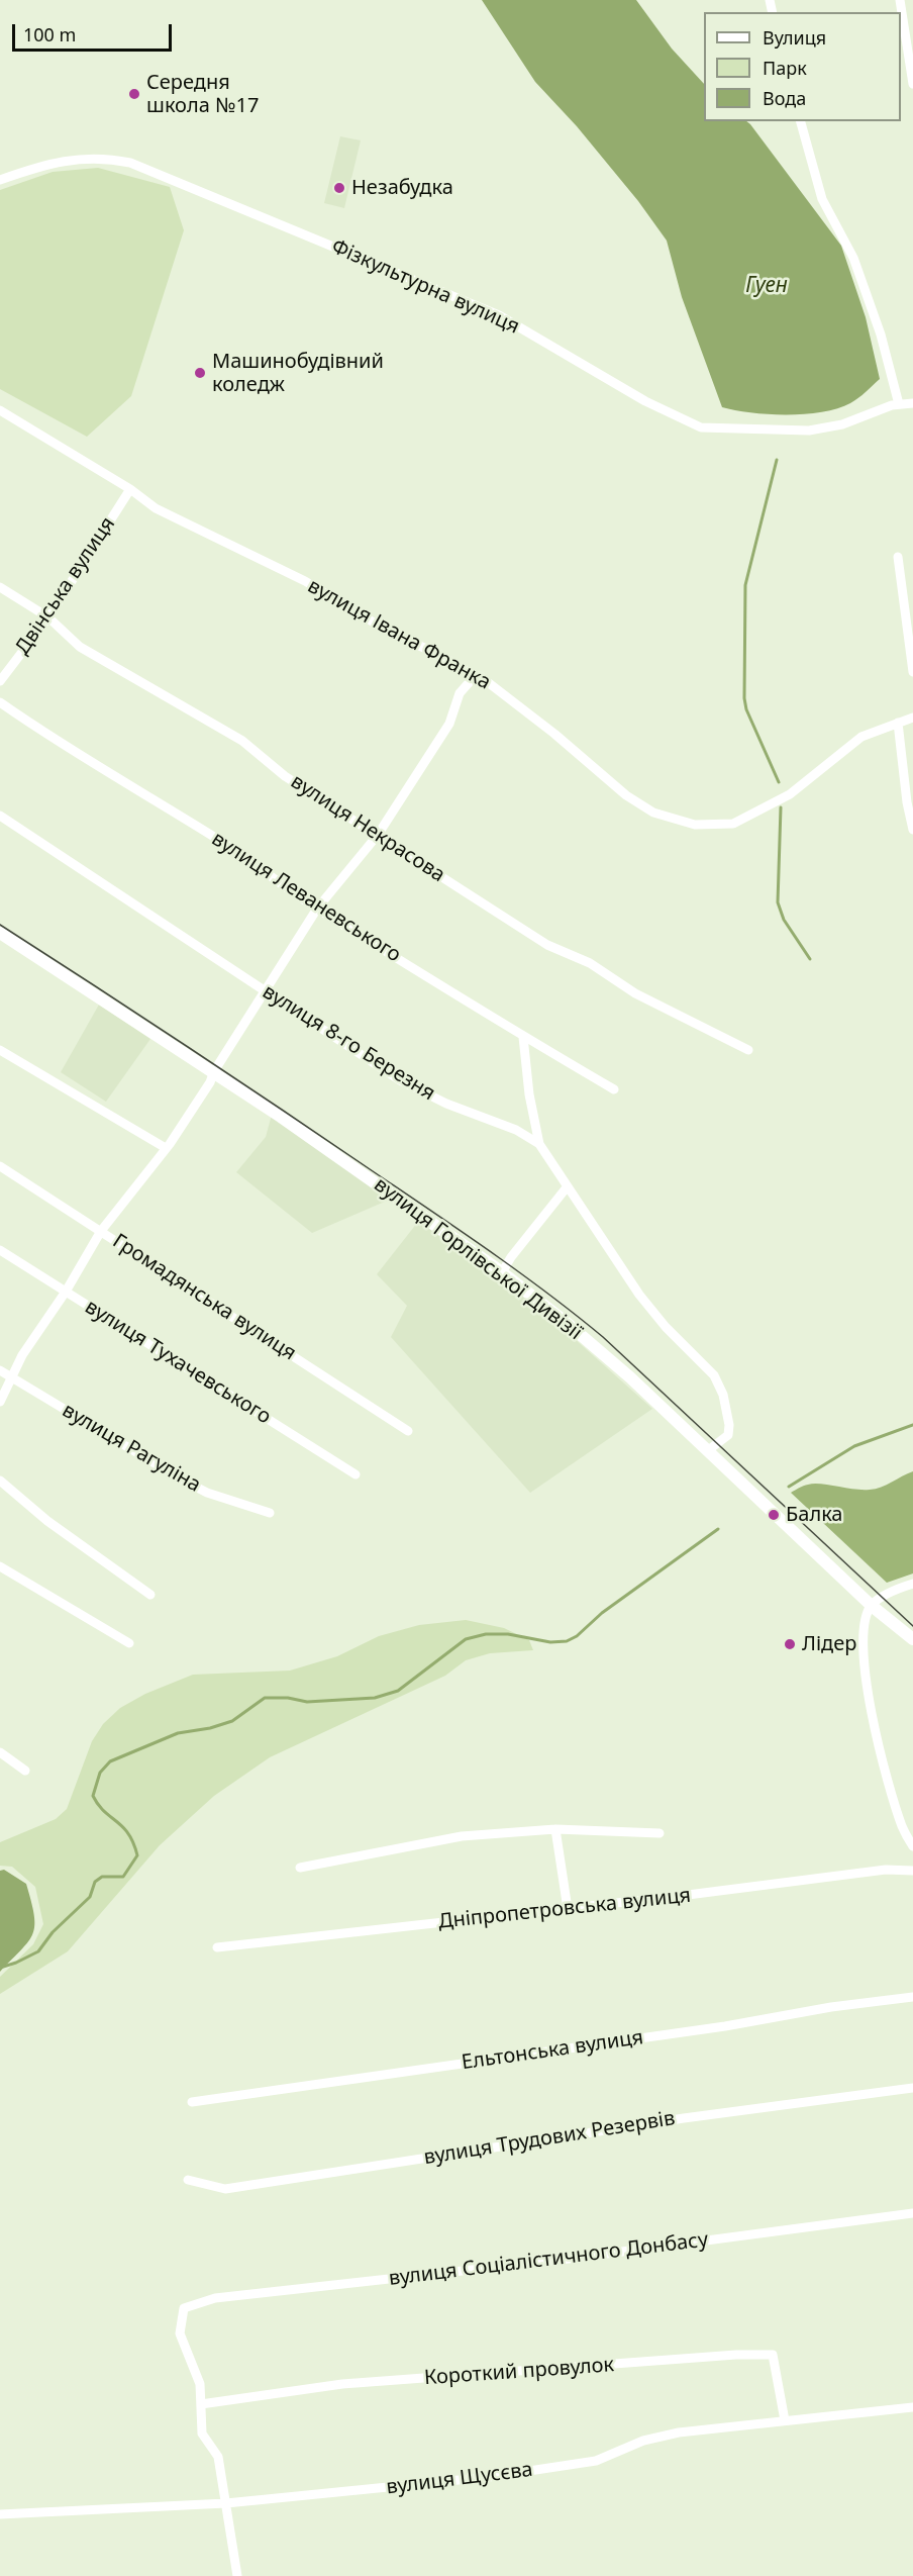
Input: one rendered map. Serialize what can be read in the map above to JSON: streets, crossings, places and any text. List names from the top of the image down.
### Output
{
  "streets": {
    "main road": ["вулиця Горлівської Дивізії"],
    "street": [
      "Фізкультурна вулиця",
      "Двінська вулиця",
      "вулиця Івана Франка",
      "вулиця Некрасова",
      "вулиця Леваневського",
      "вулиця 8-го Березня",
      "Громадянська вулиця",
      "вулиця Тухачевського",
      "вулиця Рагуліна",
      "Дніпропетровська вулиця",
      "Ельтонська вулиця",
      "вулиця Трудових Резервів",
      "вулиця Соціалістичного Донбасу",
      "Короткий провулок",
      "вулиця Щусєва"
    ]
  },
  "crossings": [
    ["Двінська вулиця", "вулиця Івана Франка"],
    ["Двінська вулиця", "вулиця Некрасова"],
    ["вулиця 8-го Березня", "вулиця Горлівської Дивізії"],
    ["вулиця Соціалістичного Донбасу", "Короткий провулок"],
    ["Короткий провулок", "вулиця Щусєва"]
  ],
  "water": ["Гуен"],
  "places": [
    "Середня школа №17",
    "Незабудка",
    "Машинобудівний коледж",
    "Балка",
    "Лідер"
  ],
  "legend": ["Вулиця", "Парк", "Вода"],
  "scale_bar": "100 m"
}
